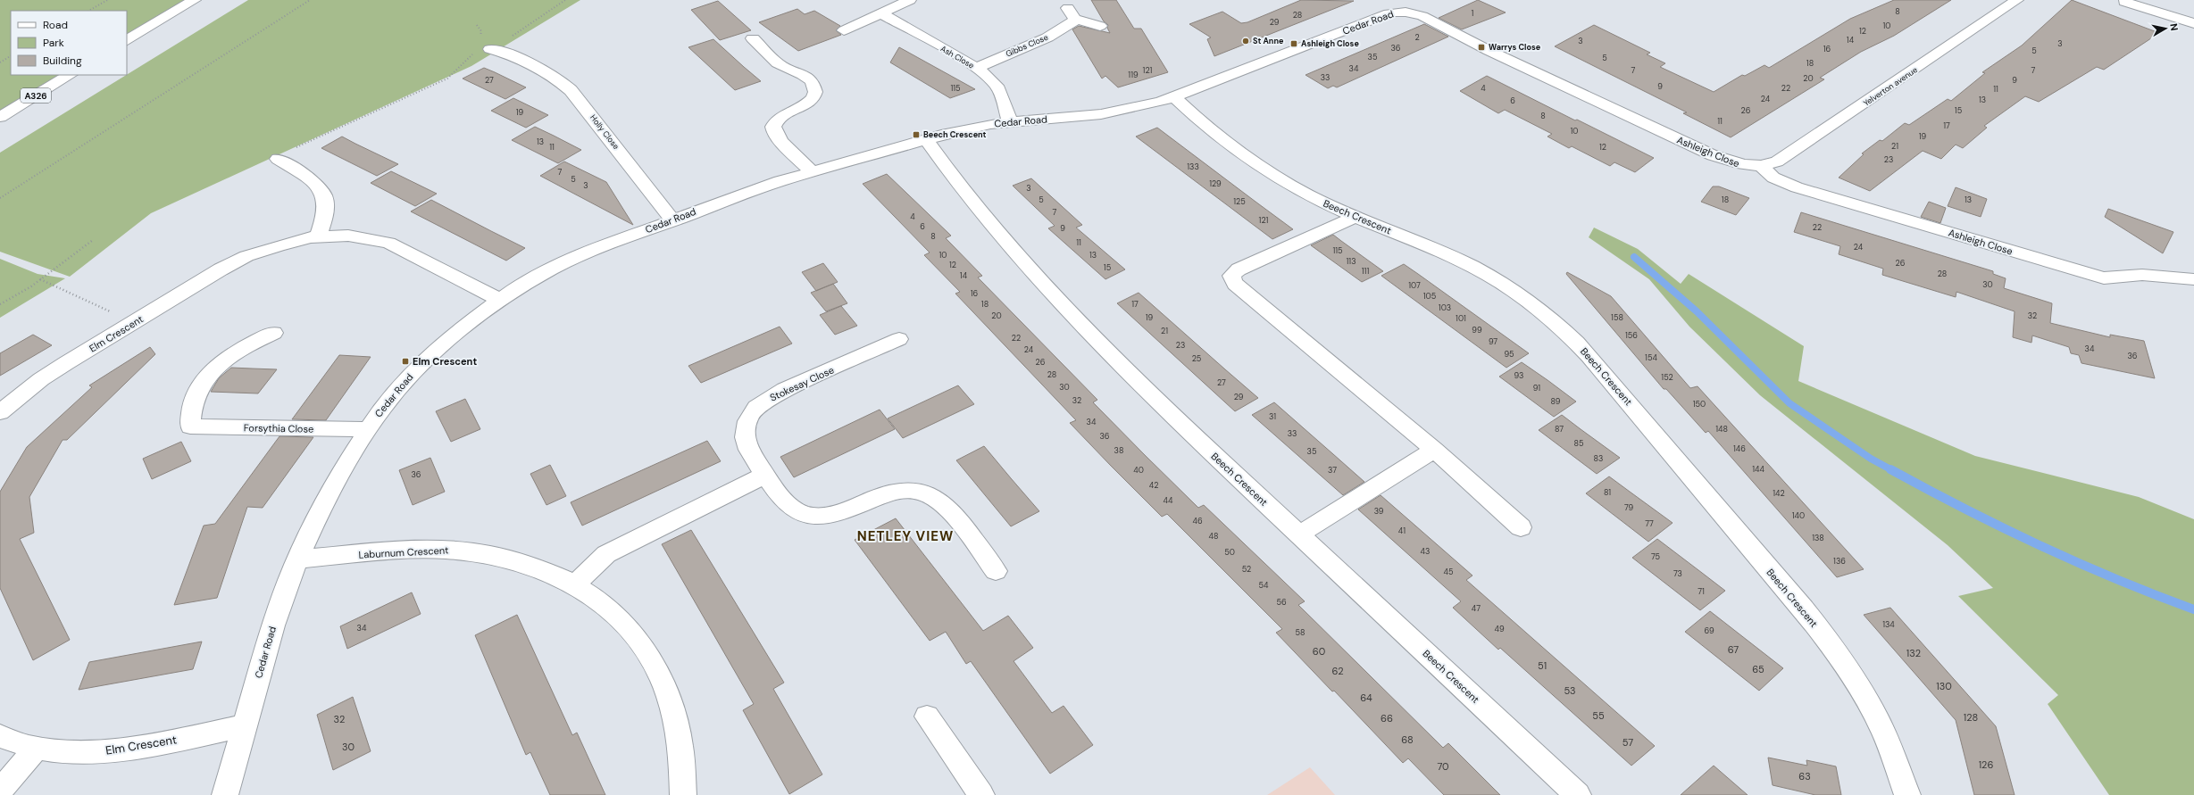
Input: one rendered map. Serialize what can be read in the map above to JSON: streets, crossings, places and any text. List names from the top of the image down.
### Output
{
  "streets": {
    "street": [
      "Cedar Road",
      "Gibbs Close",
      "Ash Close",
      "Yelverton avenue",
      "A326",
      "Holly Close",
      "Ashleigh Close",
      "Beech Crescent",
      "Elm Crescent",
      "Stokesay Close",
      "Forsythia Close",
      "Laburnum Crescent"
    ]
  },
  "crossings": [
    ["Cedar Road", "Ash Close"],
    ["Cedar Road", "Holly Close"],
    ["Cedar Road", "Ashleigh Close"],
    ["Cedar Road", "Beech Crescent"],
    ["Cedar Road", "Elm Crescent"],
    ["Cedar Road", "Forsythia Close"],
    ["Cedar Road", "Laburnum Crescent"],
    ["Gibbs Close", "Ash Close"],
    ["Yelverton avenue", "Ashleigh Close"]
  ],
  "districts": ["NETLEY VIEW"],
  "places": {
    "other": ["St Anne"],
    "transit": [
      "Ashleigh Close",
      "Warrys Close",
      "Beech Crescent",
      "Elm Crescent"
    ]
  },
  "house_numbers": [
    "8",
    "1",
    "28",
    "29",
    "10",
    "12",
    "2",
    "14",
    "3",
    "3",
    "36",
    "16",
    "5",
    "35",
    "5",
    "18",
    "34",
    "121",
    "7",
    "7",
    "119",
    "33",
    "20",
    "27",
    "9",
    "9",
    "115",
    "4",
    "22",
    "11",
    "24",
    "13",
    "6",
    "26",
    "15",
    "19",
    "8",
    "11",
    "17",
    "10",
    "19",
    "13",
    "21",
    "11",
    "12",
    "23",
    "133",
    "7",
    "5",
    "129",
    "3",
    "3",
    "5",
    "18",
    "13",
    "125",
    "7",
    "4",
    "121",
    "6",
    "22",
    "9",
    "8",
    "11",
    "24",
    "115",
    "10",
    "13",
    "113",
    "26",
    "12",
    "15",
    "111",
    "28",
    "14",
    "30",
    "107",
    "16",
    "105",
    "18",
    "17",
    "103",
    "20",
    "32",
    "19",
    "158",
    "101",
    "99",
    "21",
    "156",
    "22",
    "97",
    "23",
    "34",
    "24",
    "95",
    "36",
    "154",
    "25",
    "26",
    "28",
    "93",
    "152",
    "27",
    "30",
    "91",
    "29",
    "32",
    "89",
    "150",
    "31",
    "34",
    "87",
    "148",
    "33",
    "36",
    "85",
    "146",
    "38",
    "35",
    "83",
    "144",
    "40",
    "37",
    "36",
    "42",
    "81",
    "142",
    "44",
    "79",
    "39",
    "140",
    "46",
    "77",
    "41",
    "48",
    "138",
    "43",
    "50",
    "75",
    "136",
    "52",
    "45",
    "73",
    "54",
    "71",
    "56",
    "47",
    "134",
    "34",
    "49",
    "69",
    "58",
    "67",
    "60",
    "132",
    "51",
    "65",
    "62",
    "130",
    "53",
    "64",
    "55",
    "128",
    "66",
    "32",
    "68",
    "57",
    "30",
    "126",
    "70",
    "63"
  ],
  "legend": ["Road", "Park", "Building"],
  "north": "right"
}
